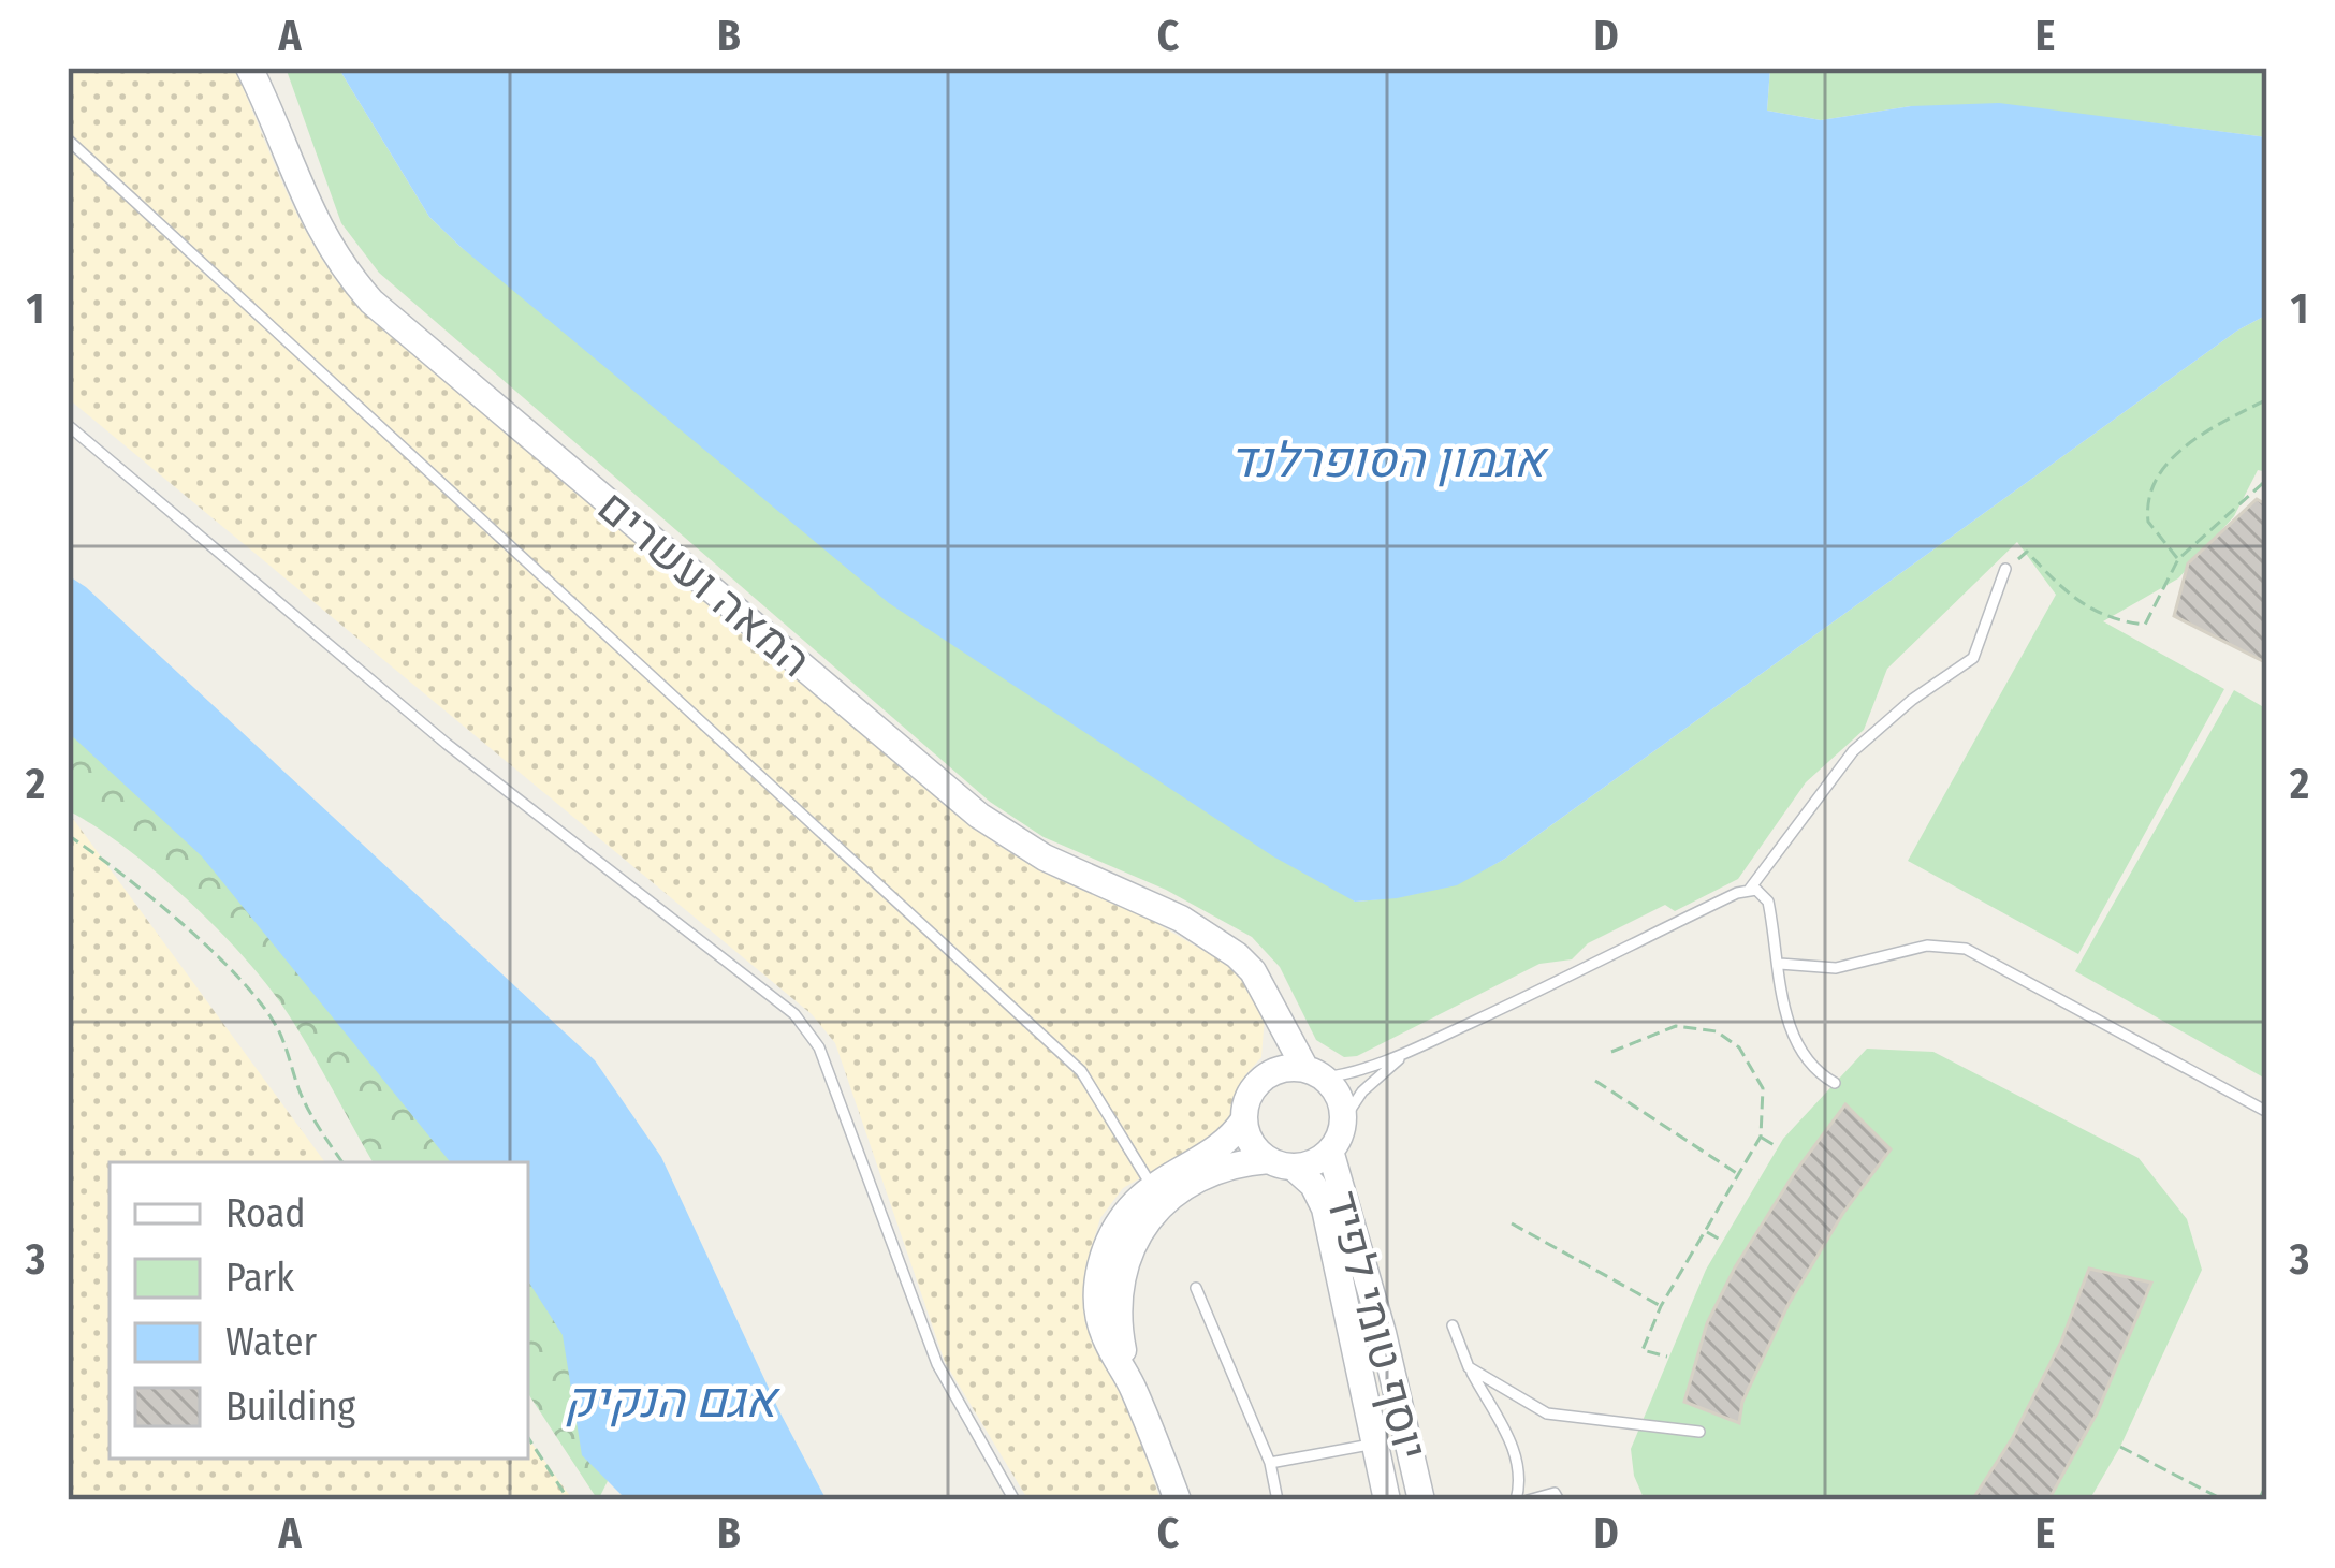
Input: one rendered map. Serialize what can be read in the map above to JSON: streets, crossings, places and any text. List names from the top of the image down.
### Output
{
  "streets": {
    "street": ["המאה ועשרים", "יוסף טומי לפיד"]
  },
  "crossings": [
    ["המאה ועשרים", "יוסף טומי לפיד"]
  ],
  "water": ["אגמון הסופרלנד", "אגם הנקיק"],
  "legend": [
    "Road",
    "Park",
    "Water",
    "Building"
  ],
  "grid": {
    "columns": [
      "A",
      "B",
      "C",
      "D",
      "E"
    ],
    "rows": ["1", "2", "3"]
  }
}
